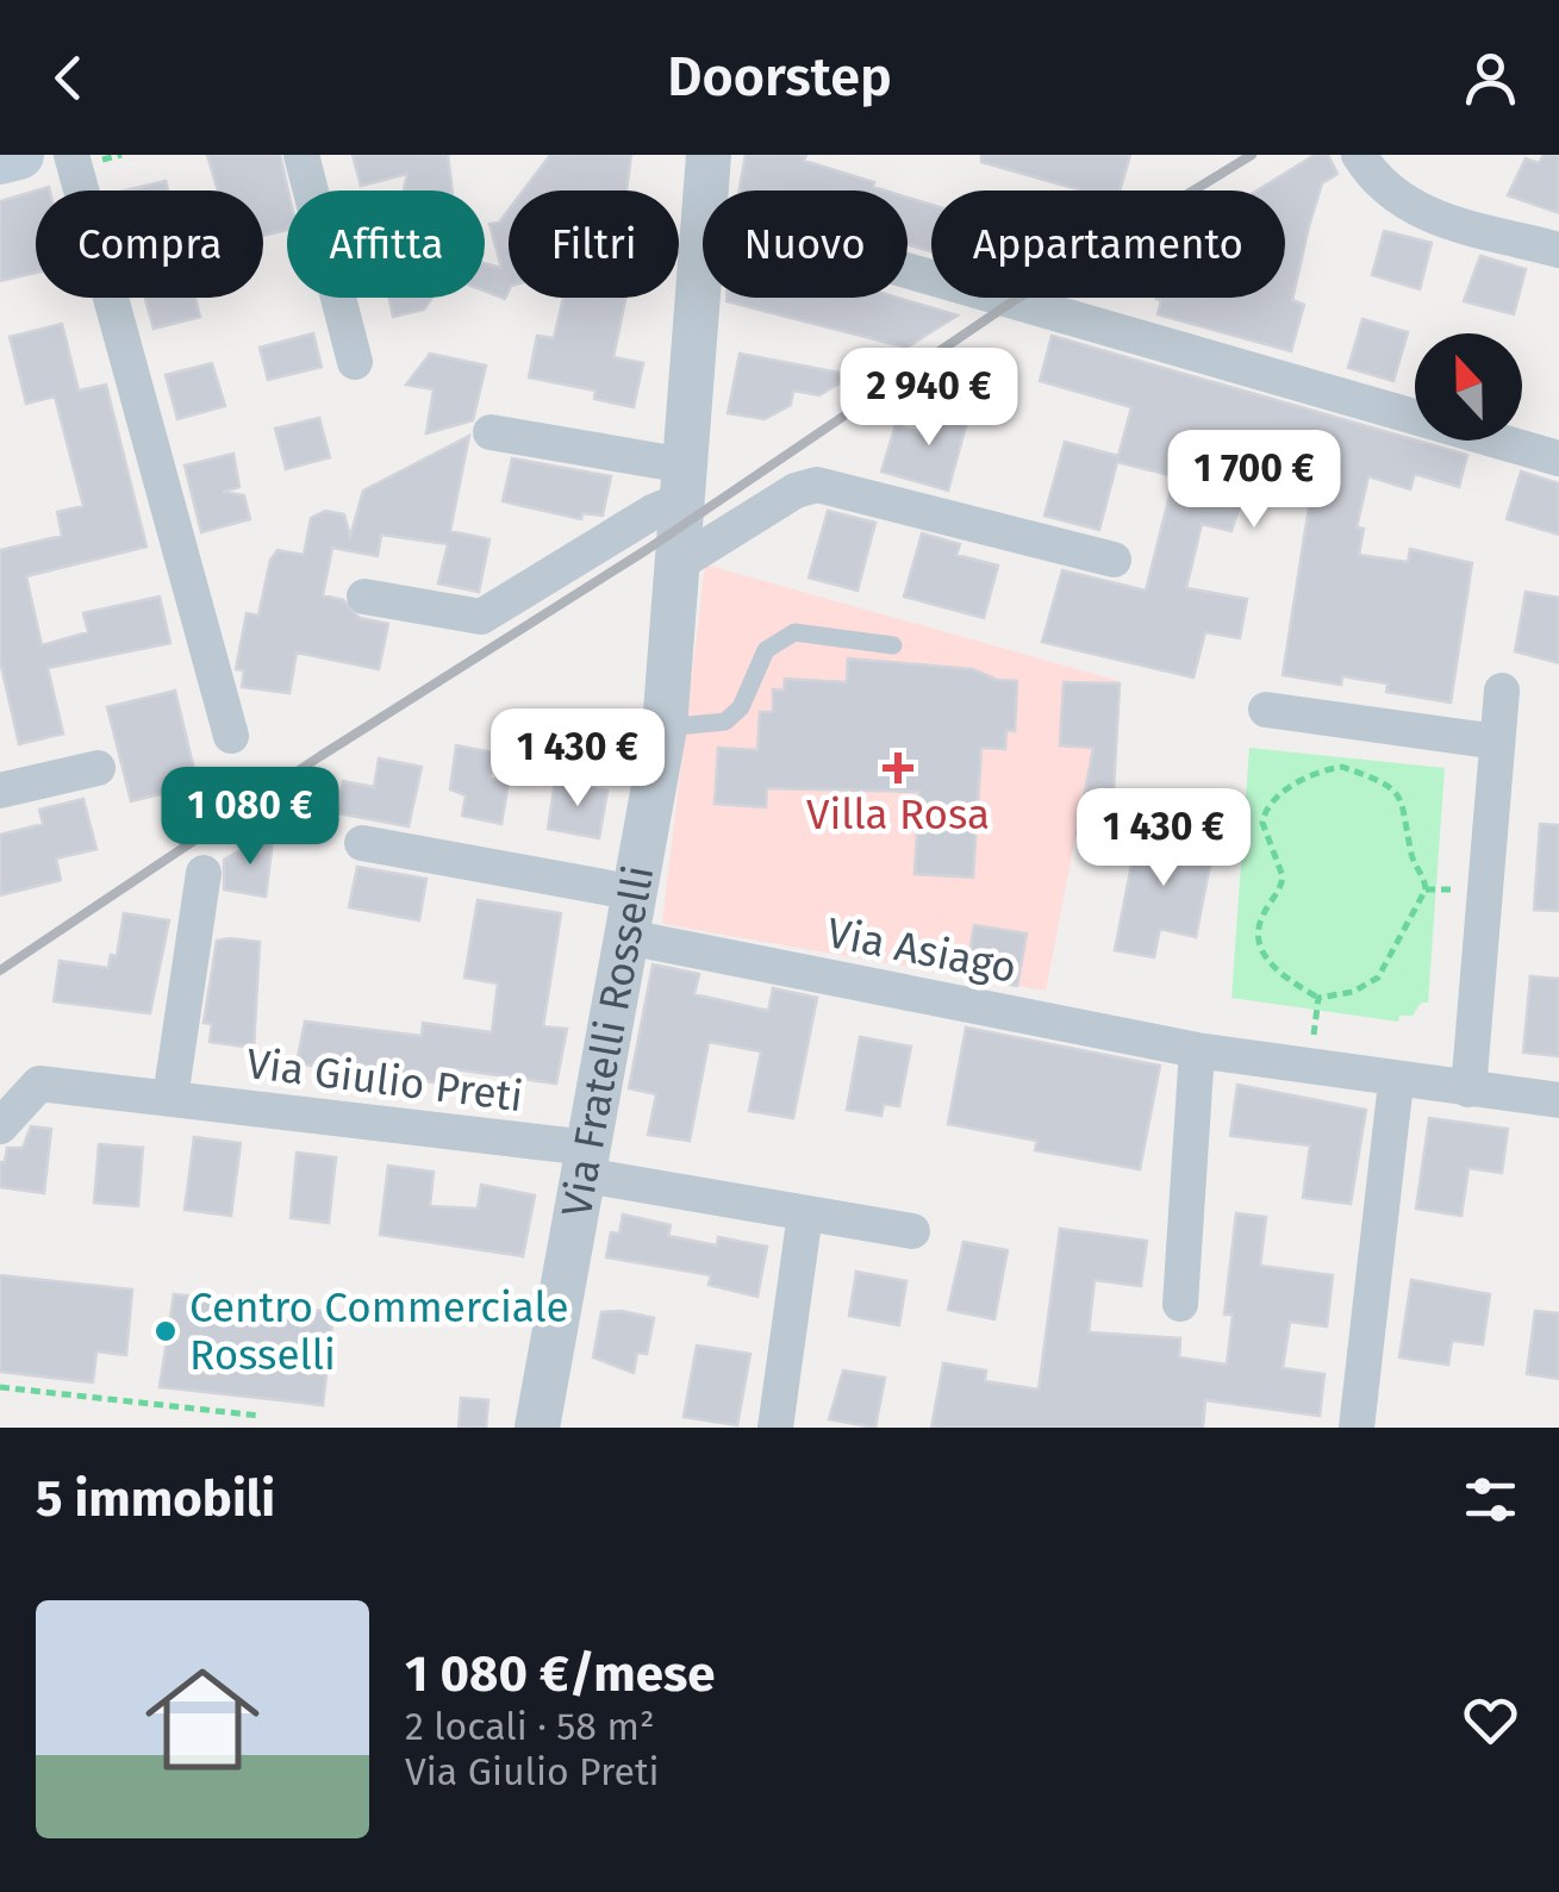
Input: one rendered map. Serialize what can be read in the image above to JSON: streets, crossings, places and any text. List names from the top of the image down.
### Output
{
  "streets": {
    "street": ["Via Asiago", "Via Fratelli Rosselli", "Via Giulio Preti"]
  },
  "crossings": [
    ["Via Asiago", "Via Fratelli Rosselli"],
    ["Via Fratelli Rosselli", "Via Giulio Preti"]
  ],
  "places": {
    "health": ["Villa Rosa"],
    "other": ["Centro Commerciale Rosselli"]
  },
  "north": "top",
  "page": {
    "header": "Doorstep",
    "chip": [
      "Compra",
      "Affitta",
      "Filtri",
      "Nuovo",
      "Appartamento"
    ],
    "price": [
      "2 940 €",
      "1 700 €",
      "1 430 €",
      "1 080 €",
      "1 430 €"
    ],
    "heading": "5 immobili",
    "list": [
      {
        "name": "1 080 €/mese",
        "note": "2 locali · 58 m² · Via Giulio Preti"
      }
    ]
  }
}
